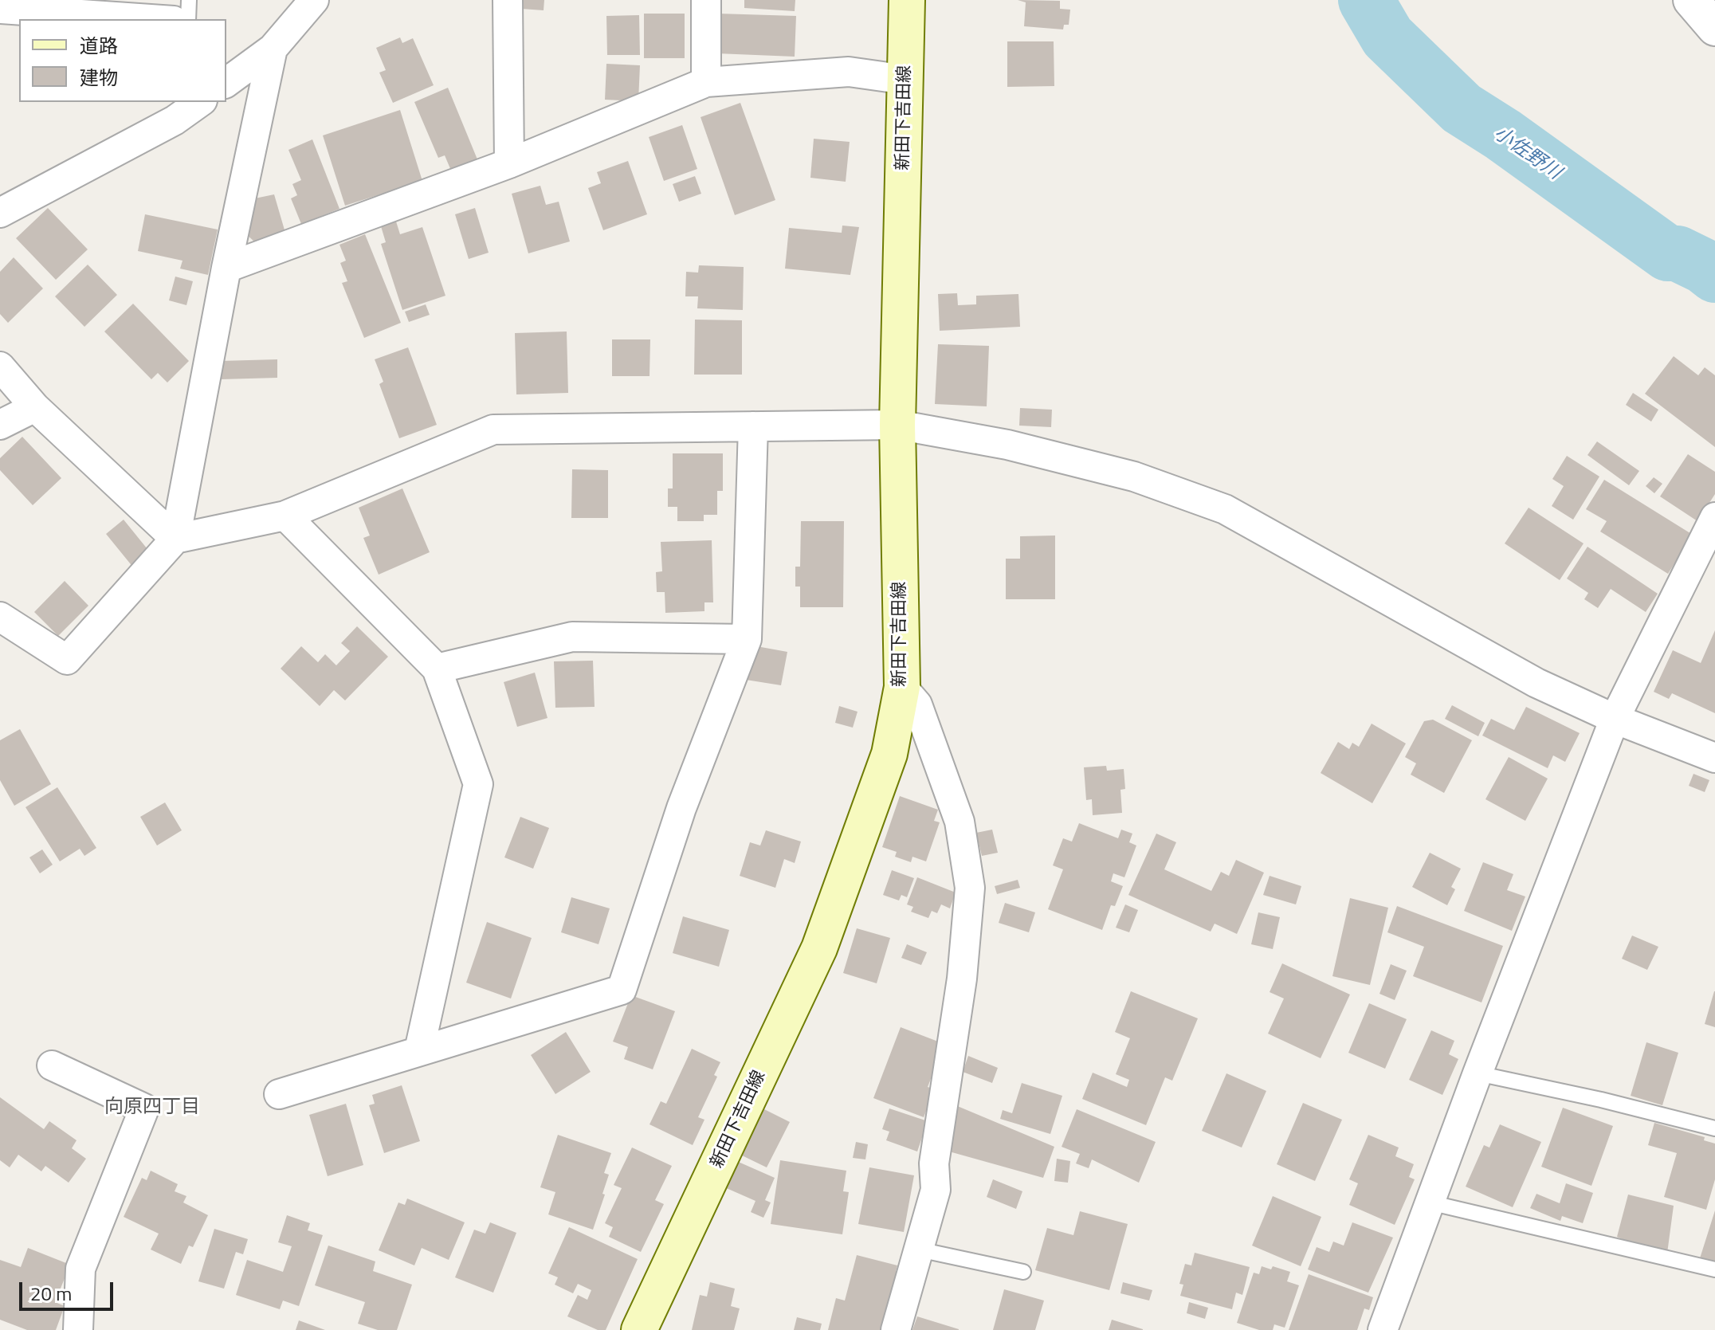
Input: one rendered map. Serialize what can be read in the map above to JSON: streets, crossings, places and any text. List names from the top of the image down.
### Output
{
  "streets": {
    "main road": ["新田下吉田線"]
  },
  "districts": ["向原四丁目"],
  "water": ["小佐野川"],
  "legend": ["道路", "建物"],
  "scale_bar": "20 m"
}
